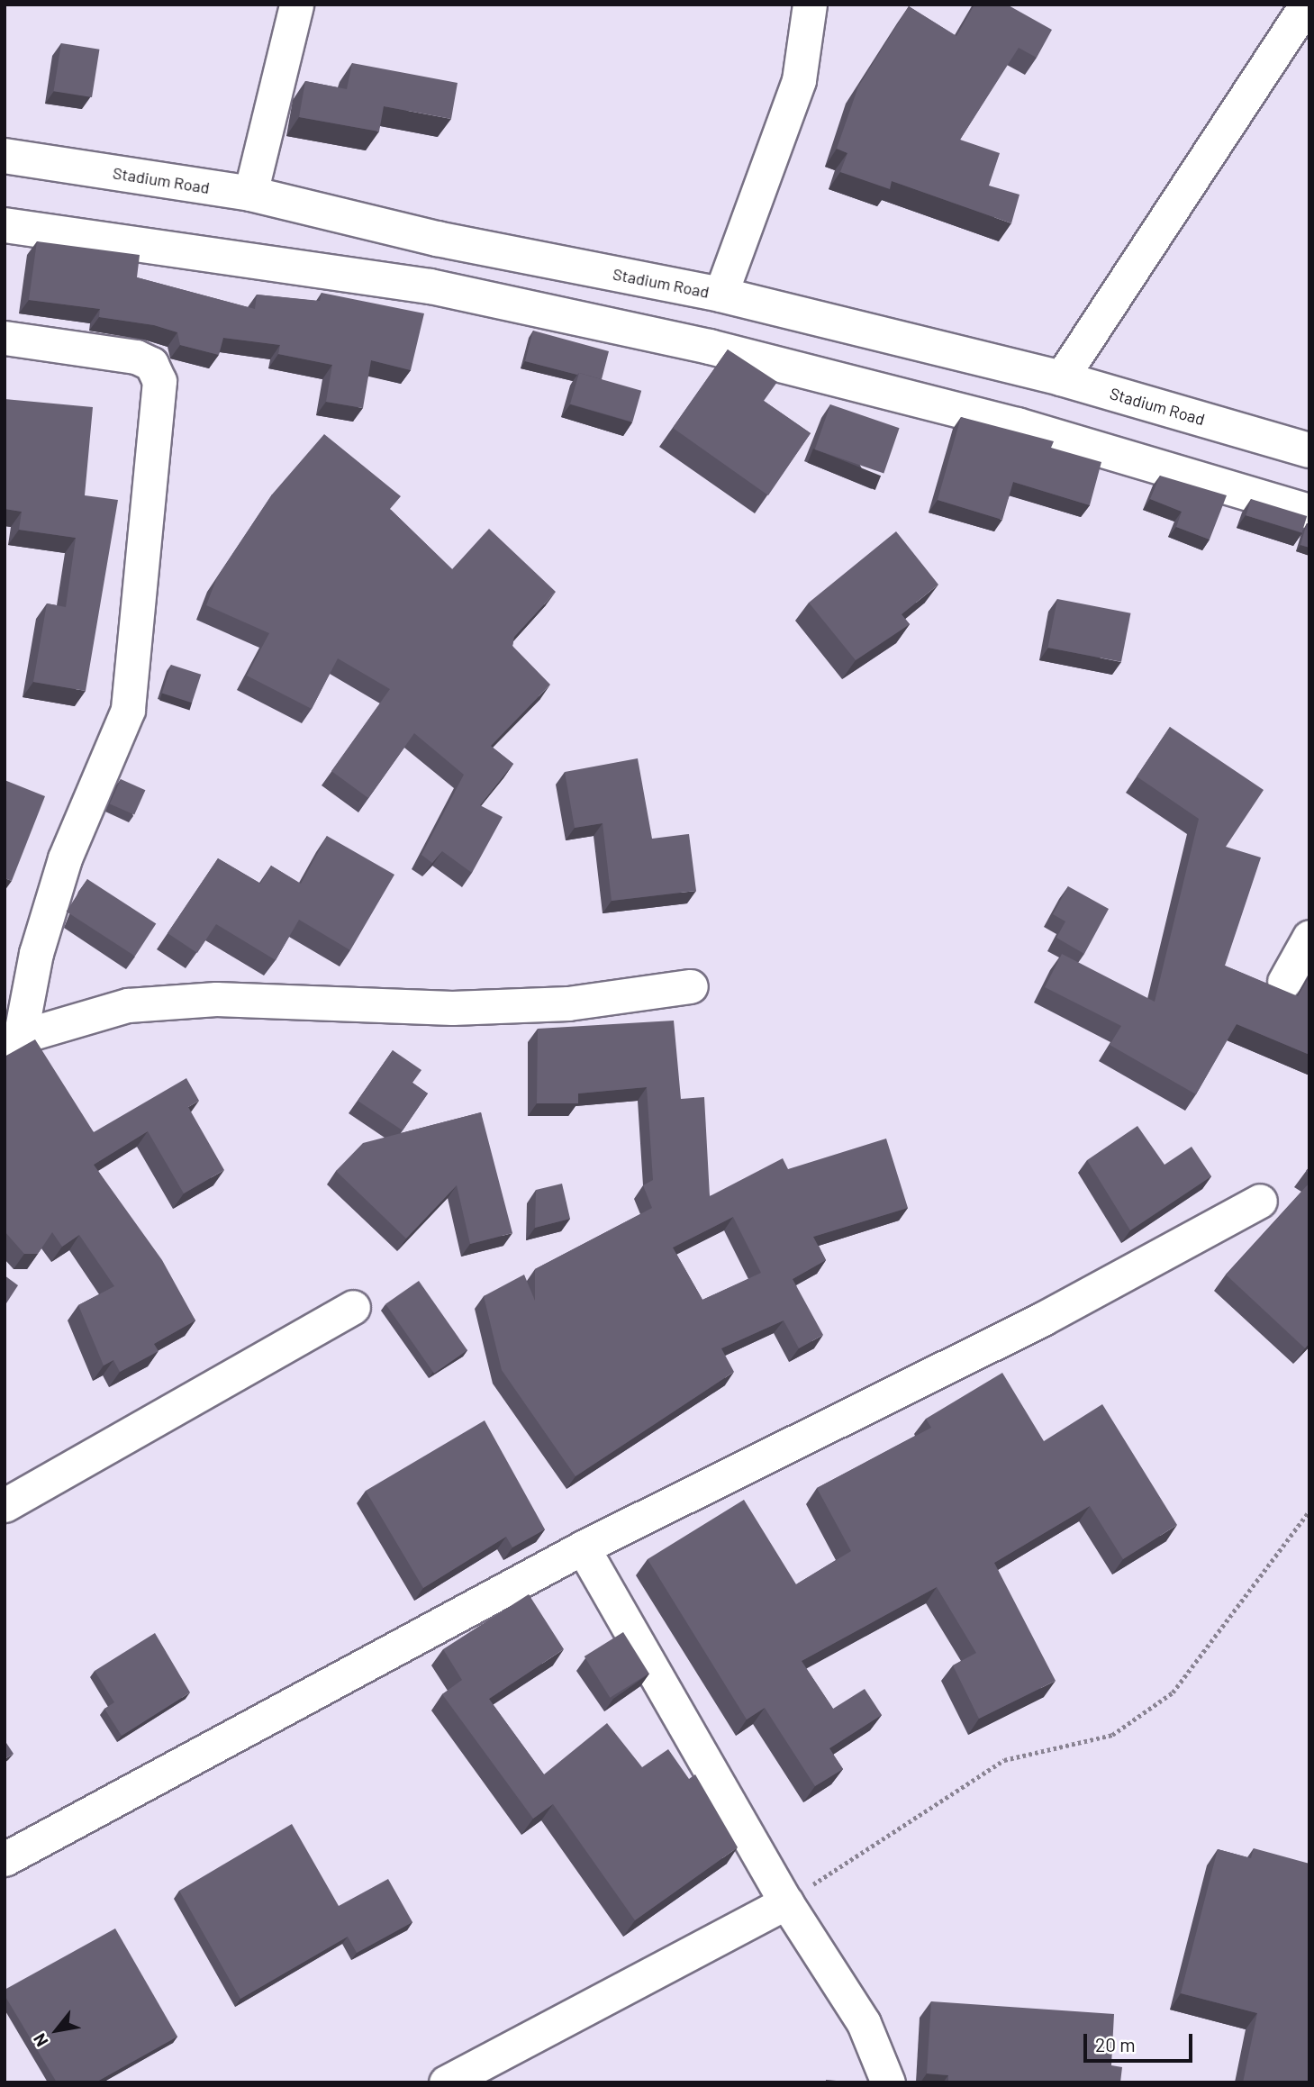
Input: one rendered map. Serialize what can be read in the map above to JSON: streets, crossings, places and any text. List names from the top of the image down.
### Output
{
  "streets": {
    "main road": ["Stadium Road"]
  },
  "scale_bar": "20 m",
  "north": "bottom left"
}
